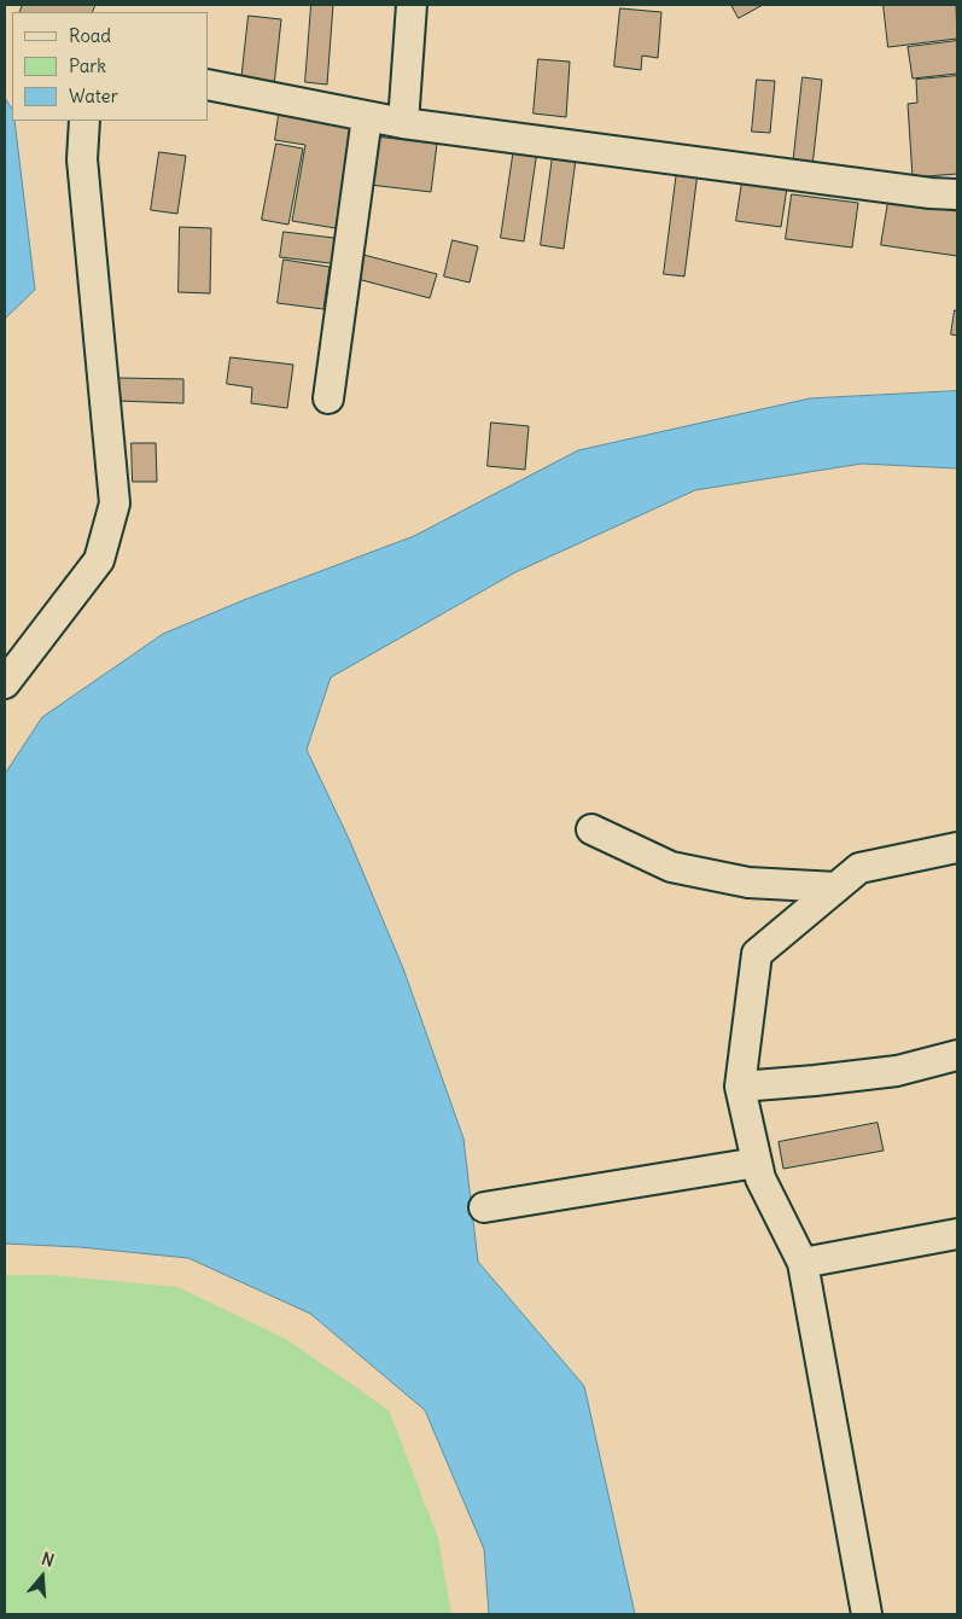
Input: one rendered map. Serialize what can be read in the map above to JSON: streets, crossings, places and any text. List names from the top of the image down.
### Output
{
  "legend": ["Road", "Park", "Water"],
  "north": "top"
}
